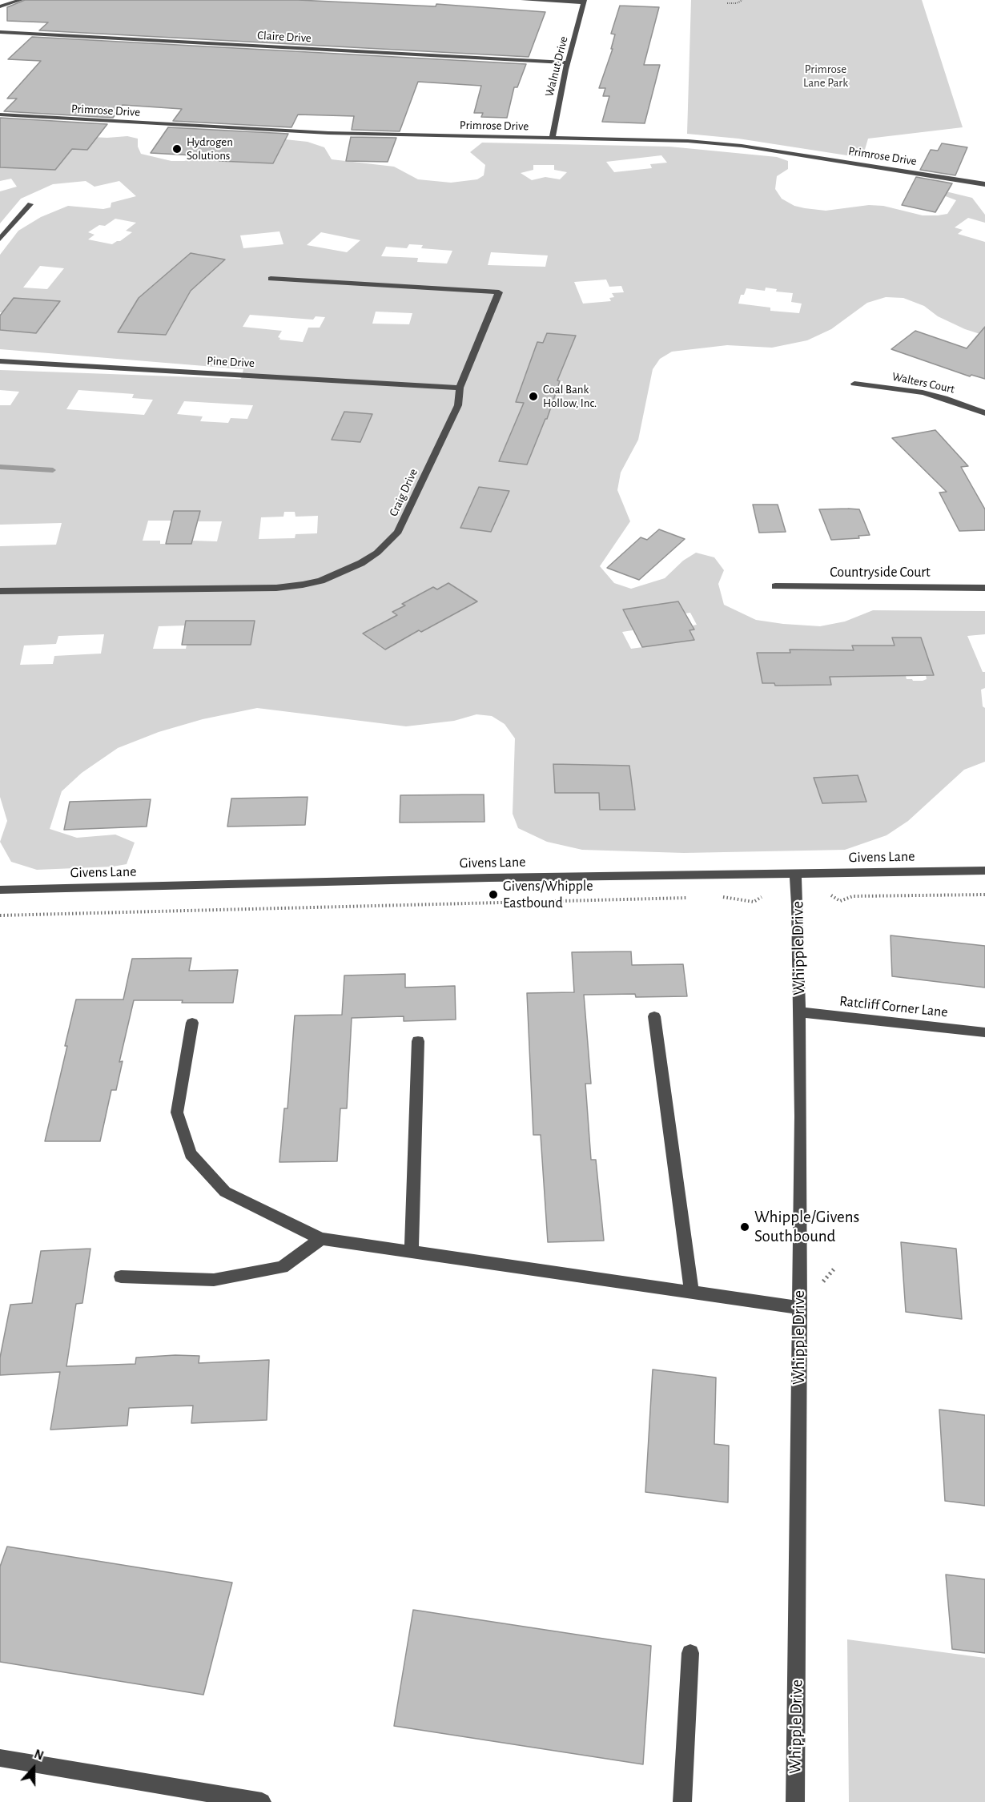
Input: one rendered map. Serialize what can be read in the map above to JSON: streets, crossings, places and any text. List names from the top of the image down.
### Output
{
  "streets": {
    "street": [
      "Claire Drive",
      "Walnut Drive",
      "Primrose Drive",
      "Pine Drive",
      "Walters Court",
      "Craig Drive",
      "Countryside Court",
      "Givens Lane",
      "Whipple Drive",
      "Ratcliff Corner Lane"
    ]
  },
  "crossings": [
    ["Claire Drive", "Walnut Drive"],
    ["Walnut Drive", "Primrose Drive"],
    ["Pine Drive", "Craig Drive"],
    ["Givens Lane", "Whipple Drive"],
    ["Whipple Drive", "Ratcliff Corner Lane"]
  ],
  "parks": ["Primrose Lane Park"],
  "places": [
    "Hydrogen Solutions",
    "Coal Bank Hollow, Inc.",
    "Givens/Whipple Eastbound",
    "Whipple/Givens Southbound"
  ],
  "north": "top"
}
